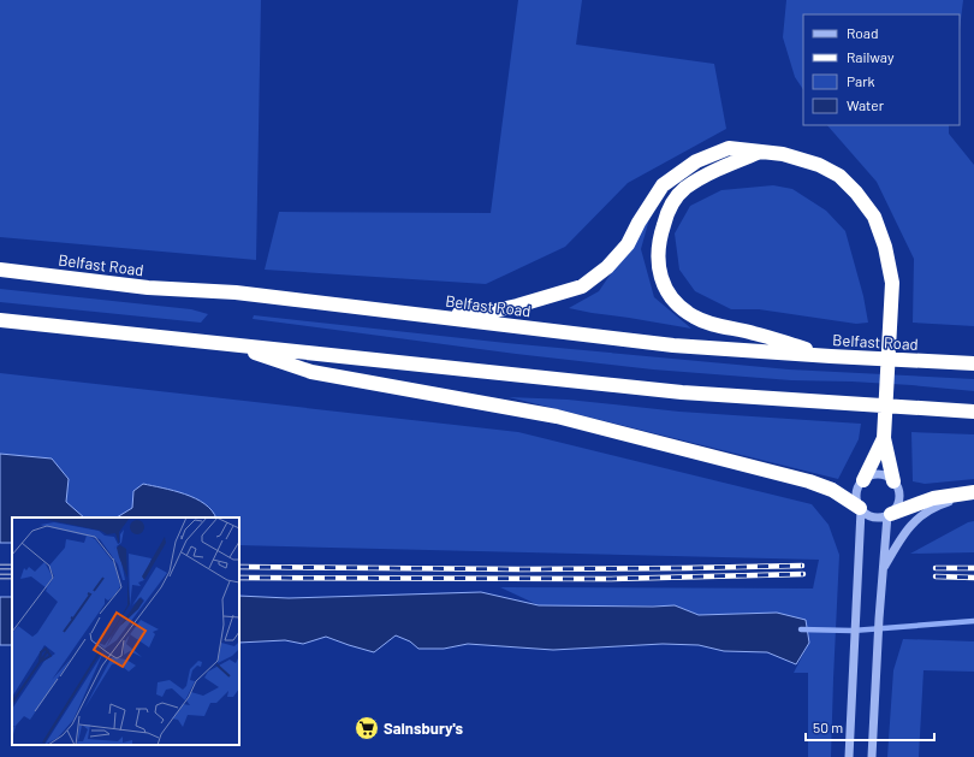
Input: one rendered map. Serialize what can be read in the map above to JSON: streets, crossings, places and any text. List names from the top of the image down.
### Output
{
  "streets": {
    "highway": ["Belfast Road"]
  },
  "places": {
    "supermarket": ["Sainsbury's"]
  },
  "legend": [
    "Road",
    "Railway",
    "Park",
    "Water"
  ],
  "scale_bar": "50 m"
}
